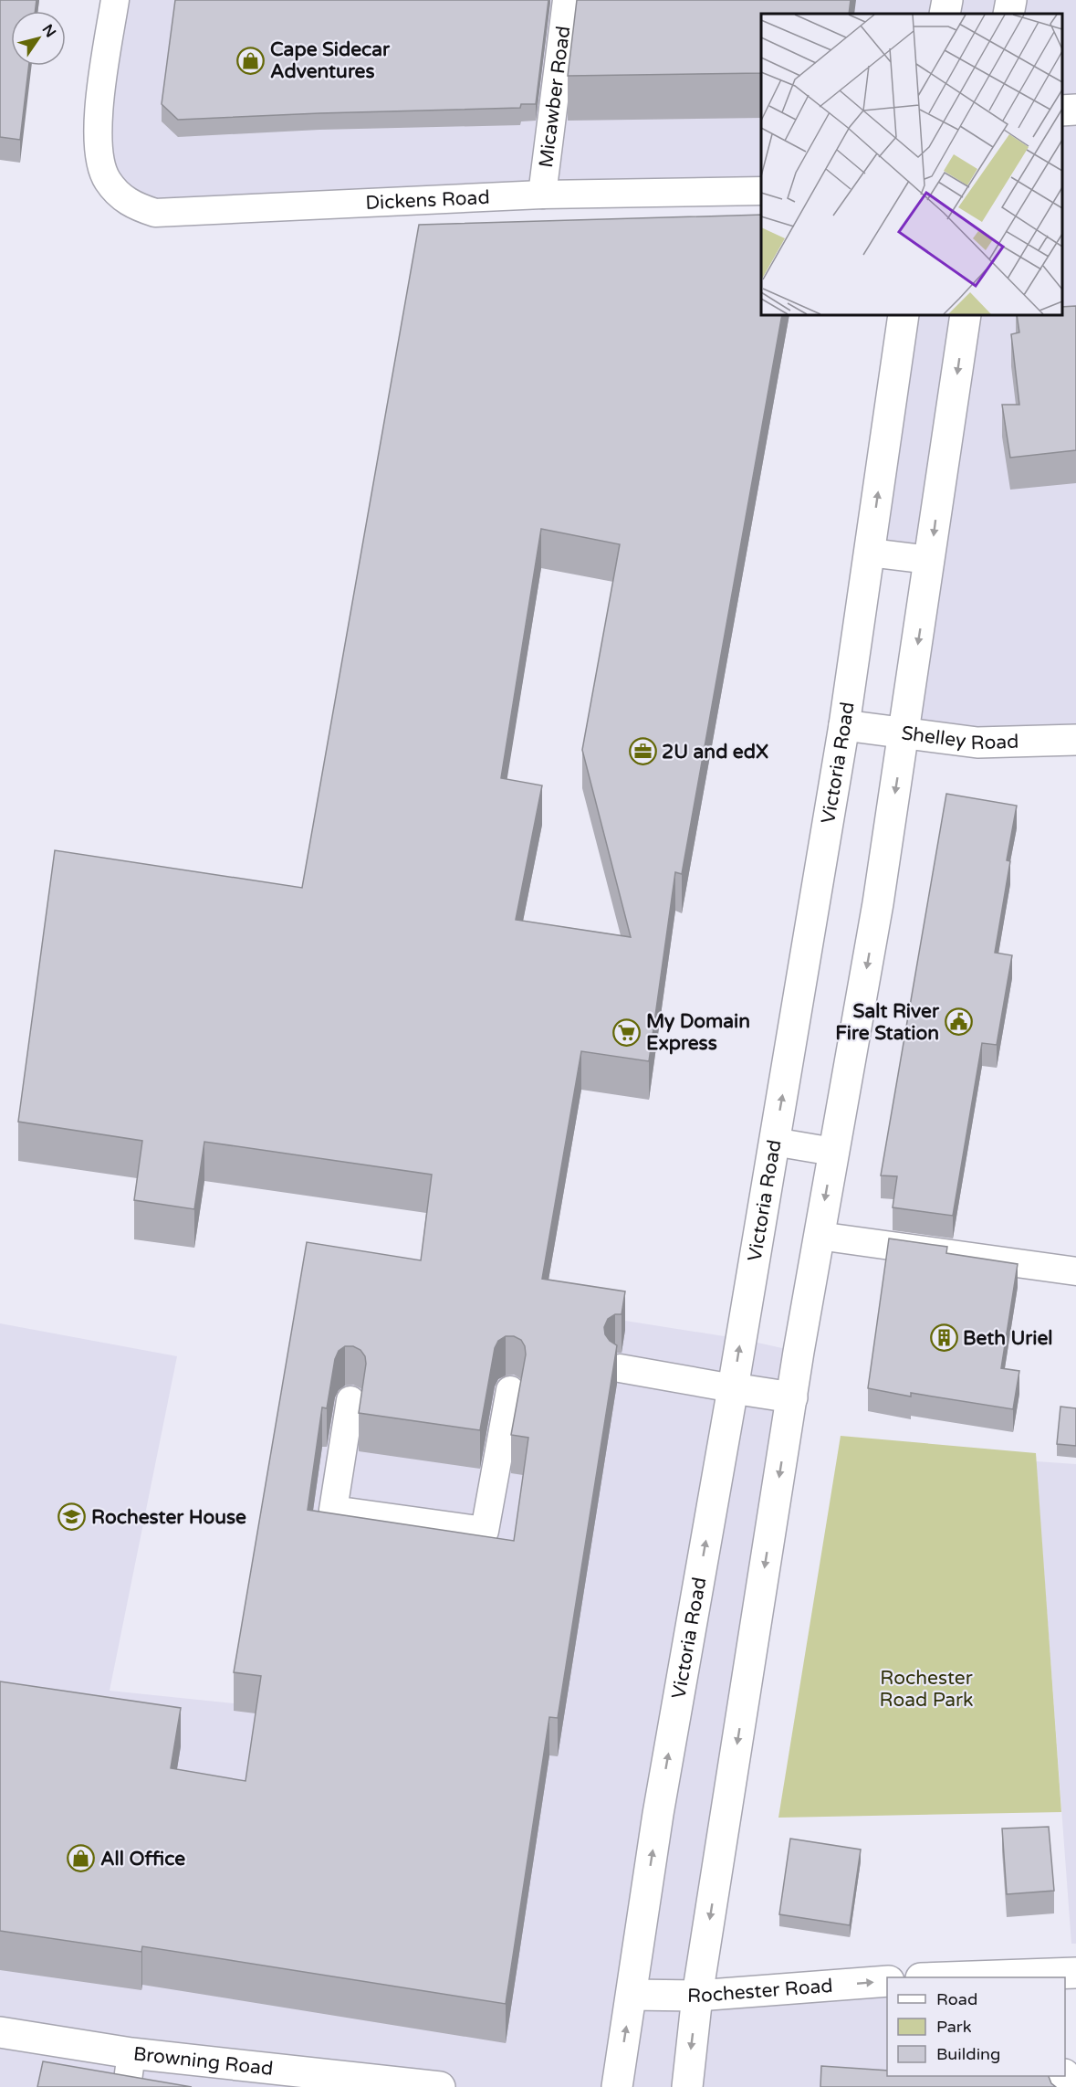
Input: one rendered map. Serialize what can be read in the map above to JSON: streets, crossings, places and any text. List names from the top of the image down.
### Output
{
  "streets": {
    "main road": [
      "Shelley Road",
      "Victoria Road",
      "Rochester Road",
      "Browning Road"
    ],
    "lane": ["Micawber Road", "Dickens Road"]
  },
  "crossings": [
    ["Micawber Road", "Dickens Road"],
    ["Shelley Road", "Victoria Road"],
    ["Victoria Road", "Rochester Road"]
  ],
  "one_way": ["Rochester Road"],
  "parks": ["Rochester Road Park"],
  "places": {
    "shop": ["Cape Sidecar Adventures", "All Office"],
    "office": ["2U and edX"],
    "public building": ["Salt River Fire Station"],
    "supermarket": ["My Domain Express"],
    "building": ["Beth Uriel"],
    "school or university": ["Rochester House"]
  },
  "legend": ["Road", "Park", "Building"],
  "north": "top right"
}
